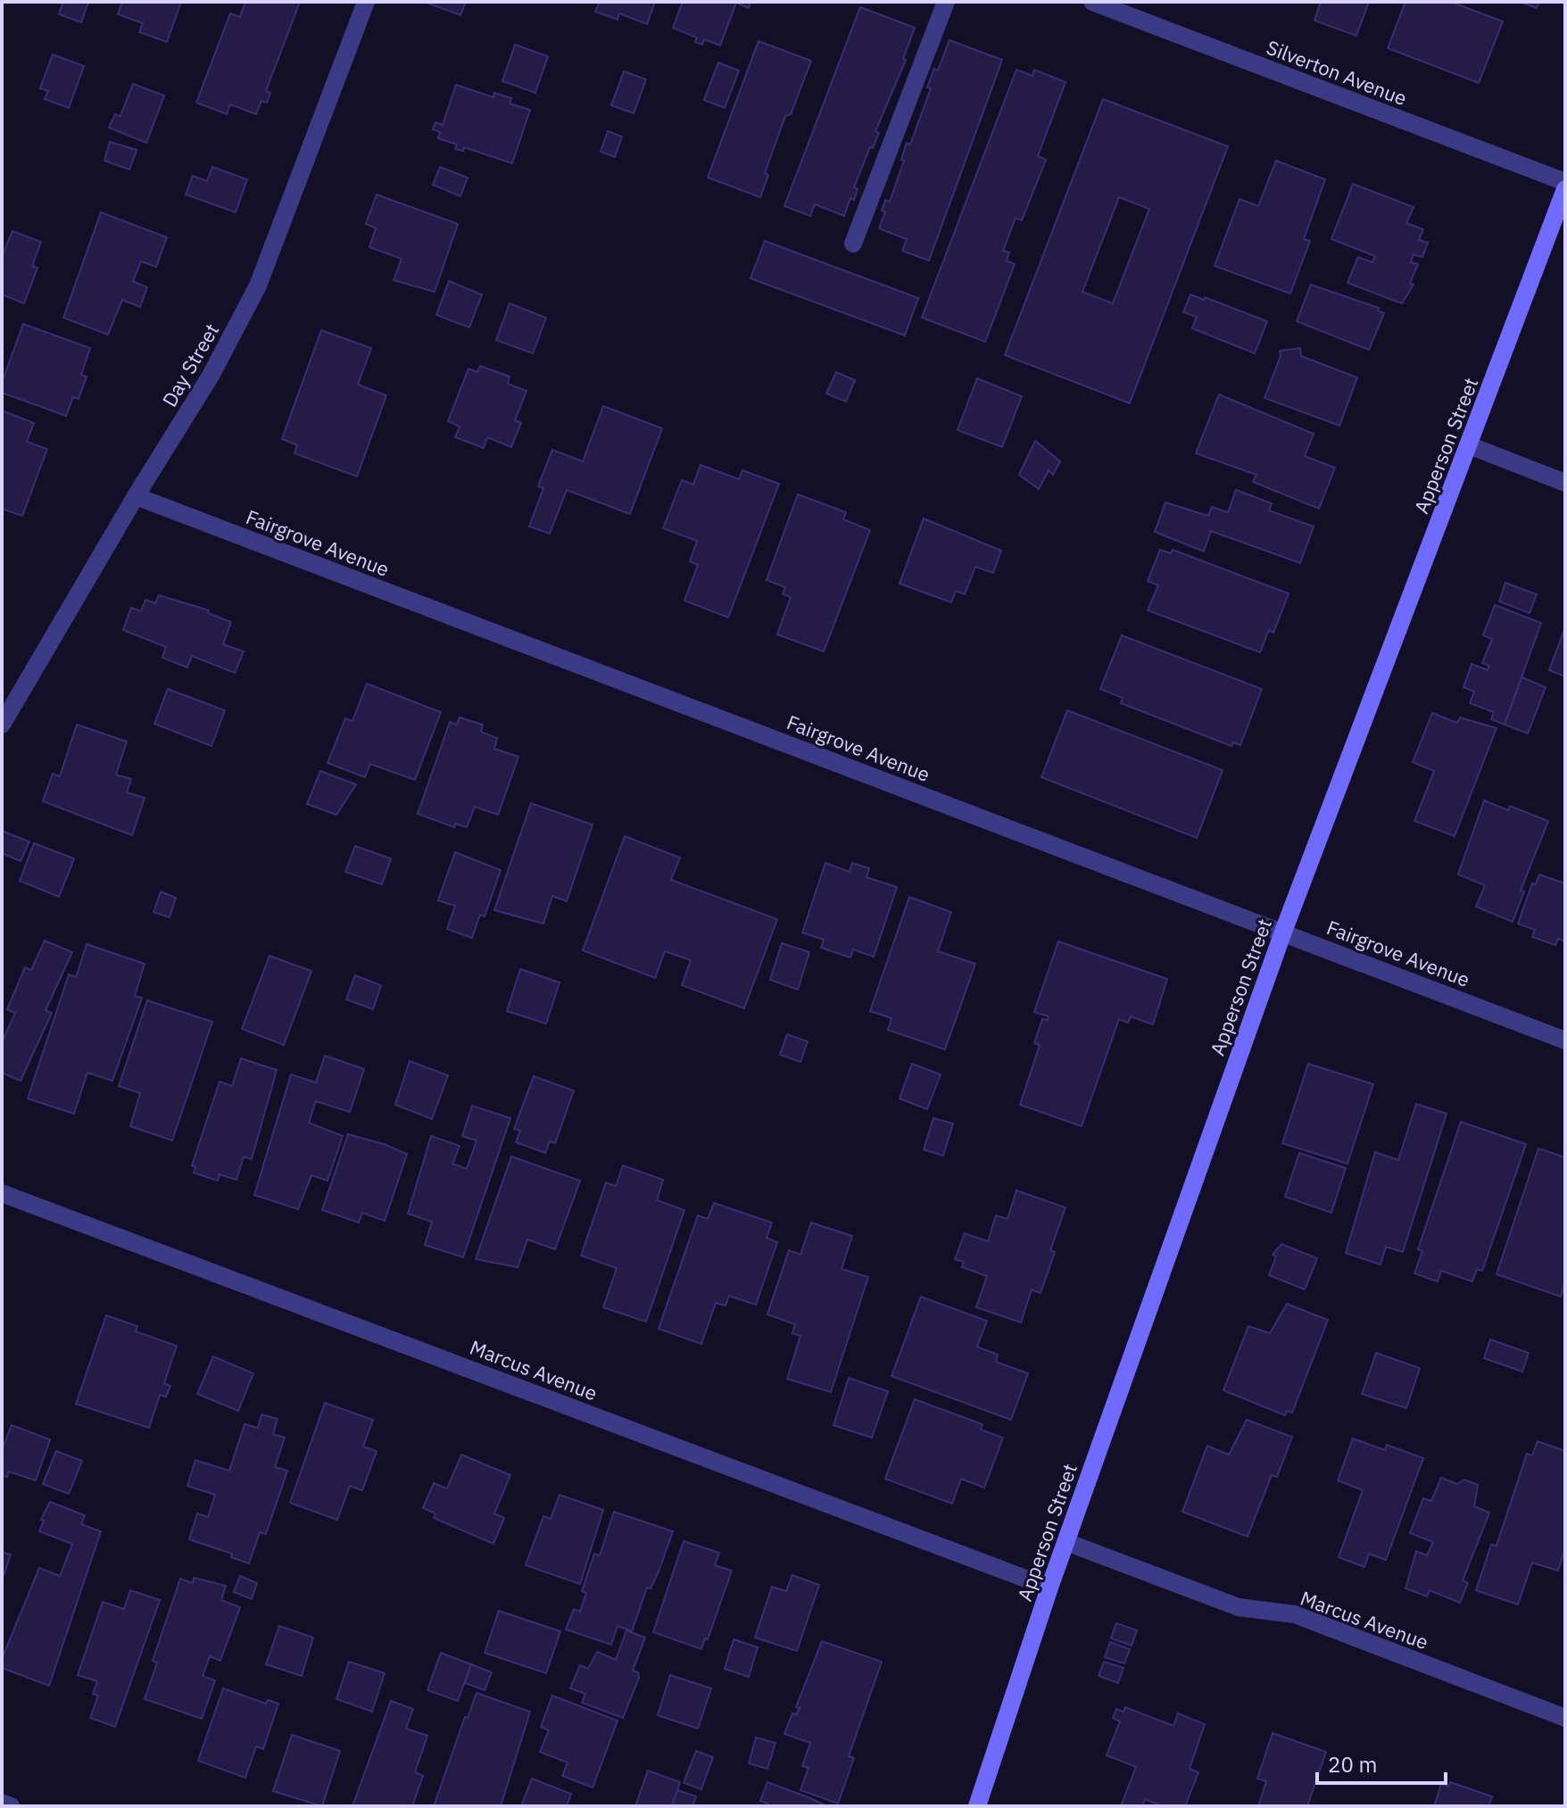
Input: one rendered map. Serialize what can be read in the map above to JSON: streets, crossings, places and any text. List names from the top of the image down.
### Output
{
  "streets": {
    "street": [
      "Silverton Avenue",
      "Day Street",
      "Apperson Street",
      "Fairgrove Avenue",
      "Marcus Avenue"
    ]
  },
  "crossings": [
    ["Day Street", "Fairgrove Avenue"],
    ["Apperson Street", "Fairgrove Avenue"],
    ["Apperson Street", "Marcus Avenue"]
  ],
  "scale_bar": "20 m"
}
